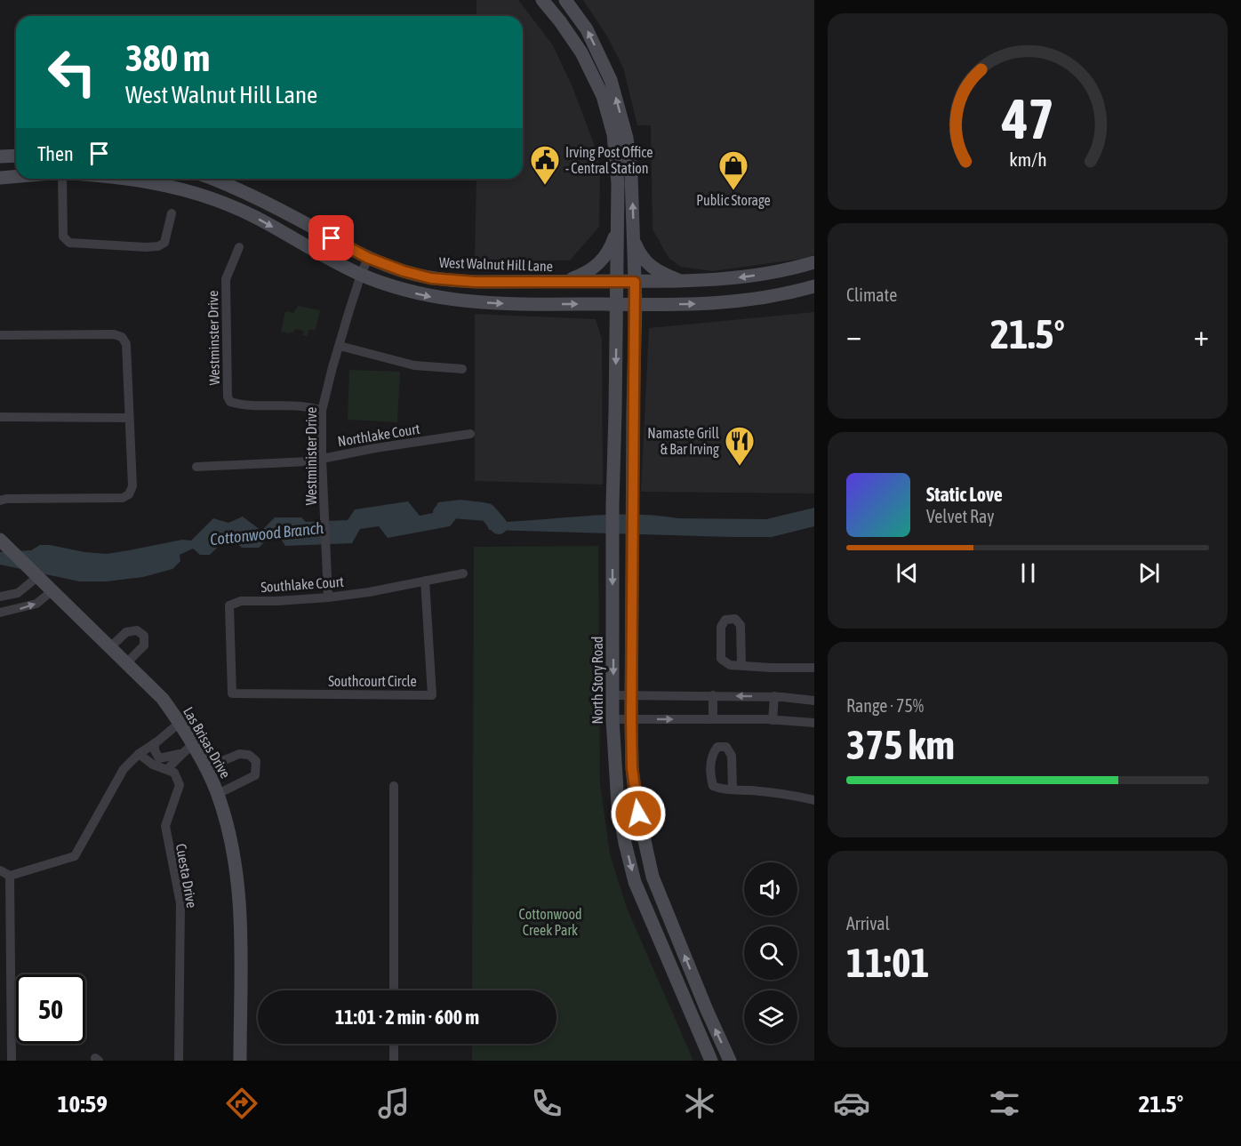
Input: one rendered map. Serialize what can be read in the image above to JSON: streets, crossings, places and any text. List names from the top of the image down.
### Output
{
  "streets": {
    "main road": ["West Walnut Hill Lane", "North Story Road", "Las Brisas Drive"],
    "street": [
      "Westminster Drive",
      "Northlake Court",
      "Westminister Drive",
      "Southlake Court",
      "Southcourt Circle",
      "Cuesta Drive"
    ]
  },
  "crossings": [
    ["West Walnut Hill Lane", "Westminister Drive"],
    ["West Walnut Hill Lane", "North Story Road"],
    ["Westminster Drive", "Westminister Drive"],
    ["Northlake Court", "Westminister Drive"],
    ["Westminister Drive", "Southlake Court"],
    ["Southlake Court", "Southcourt Circle"]
  ],
  "water": ["Cottonwood Branch"],
  "parks": ["Cottonwood Creek Park"],
  "places": {
    "public building": ["Irving Post Office - Central Station"],
    "shop": ["Public Storage"],
    "restaurant": ["Namaste Grill & Bar Irving"]
  },
  "page": {
    "turn": ["380 m", "West Walnut Hill Lane"],
    "then": "Then",
    "tile": [
      "Climate",
      ["Range · 75%", "375 km"],
      ["Arrival", "11:01"]
    ],
    "heat": ["−", "21.5°", "+"],
    "song": ["Static Love", "Velvet Ray"],
    "limit": "50",
    "trip": "11:01 · 2 min · 600 m",
    "tabs": ["10:59", "21.5°"],
    "gauge": ["47", "km/h"]
  }
}
